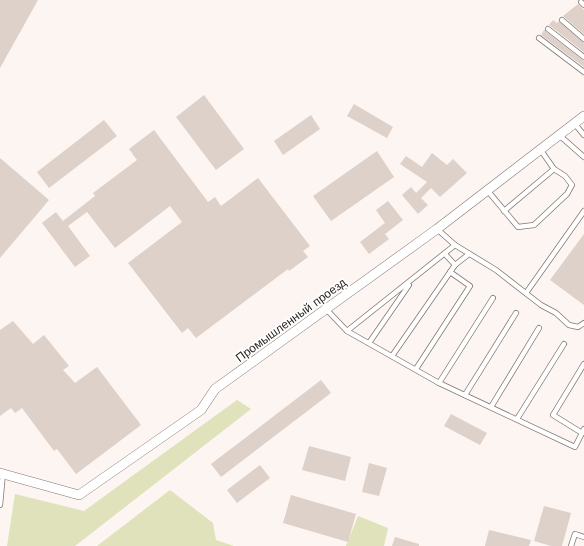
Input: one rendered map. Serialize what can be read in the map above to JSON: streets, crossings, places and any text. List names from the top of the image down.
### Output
{
  "streets": {
    "street": ["Промышленный проезд"]
  }
}
